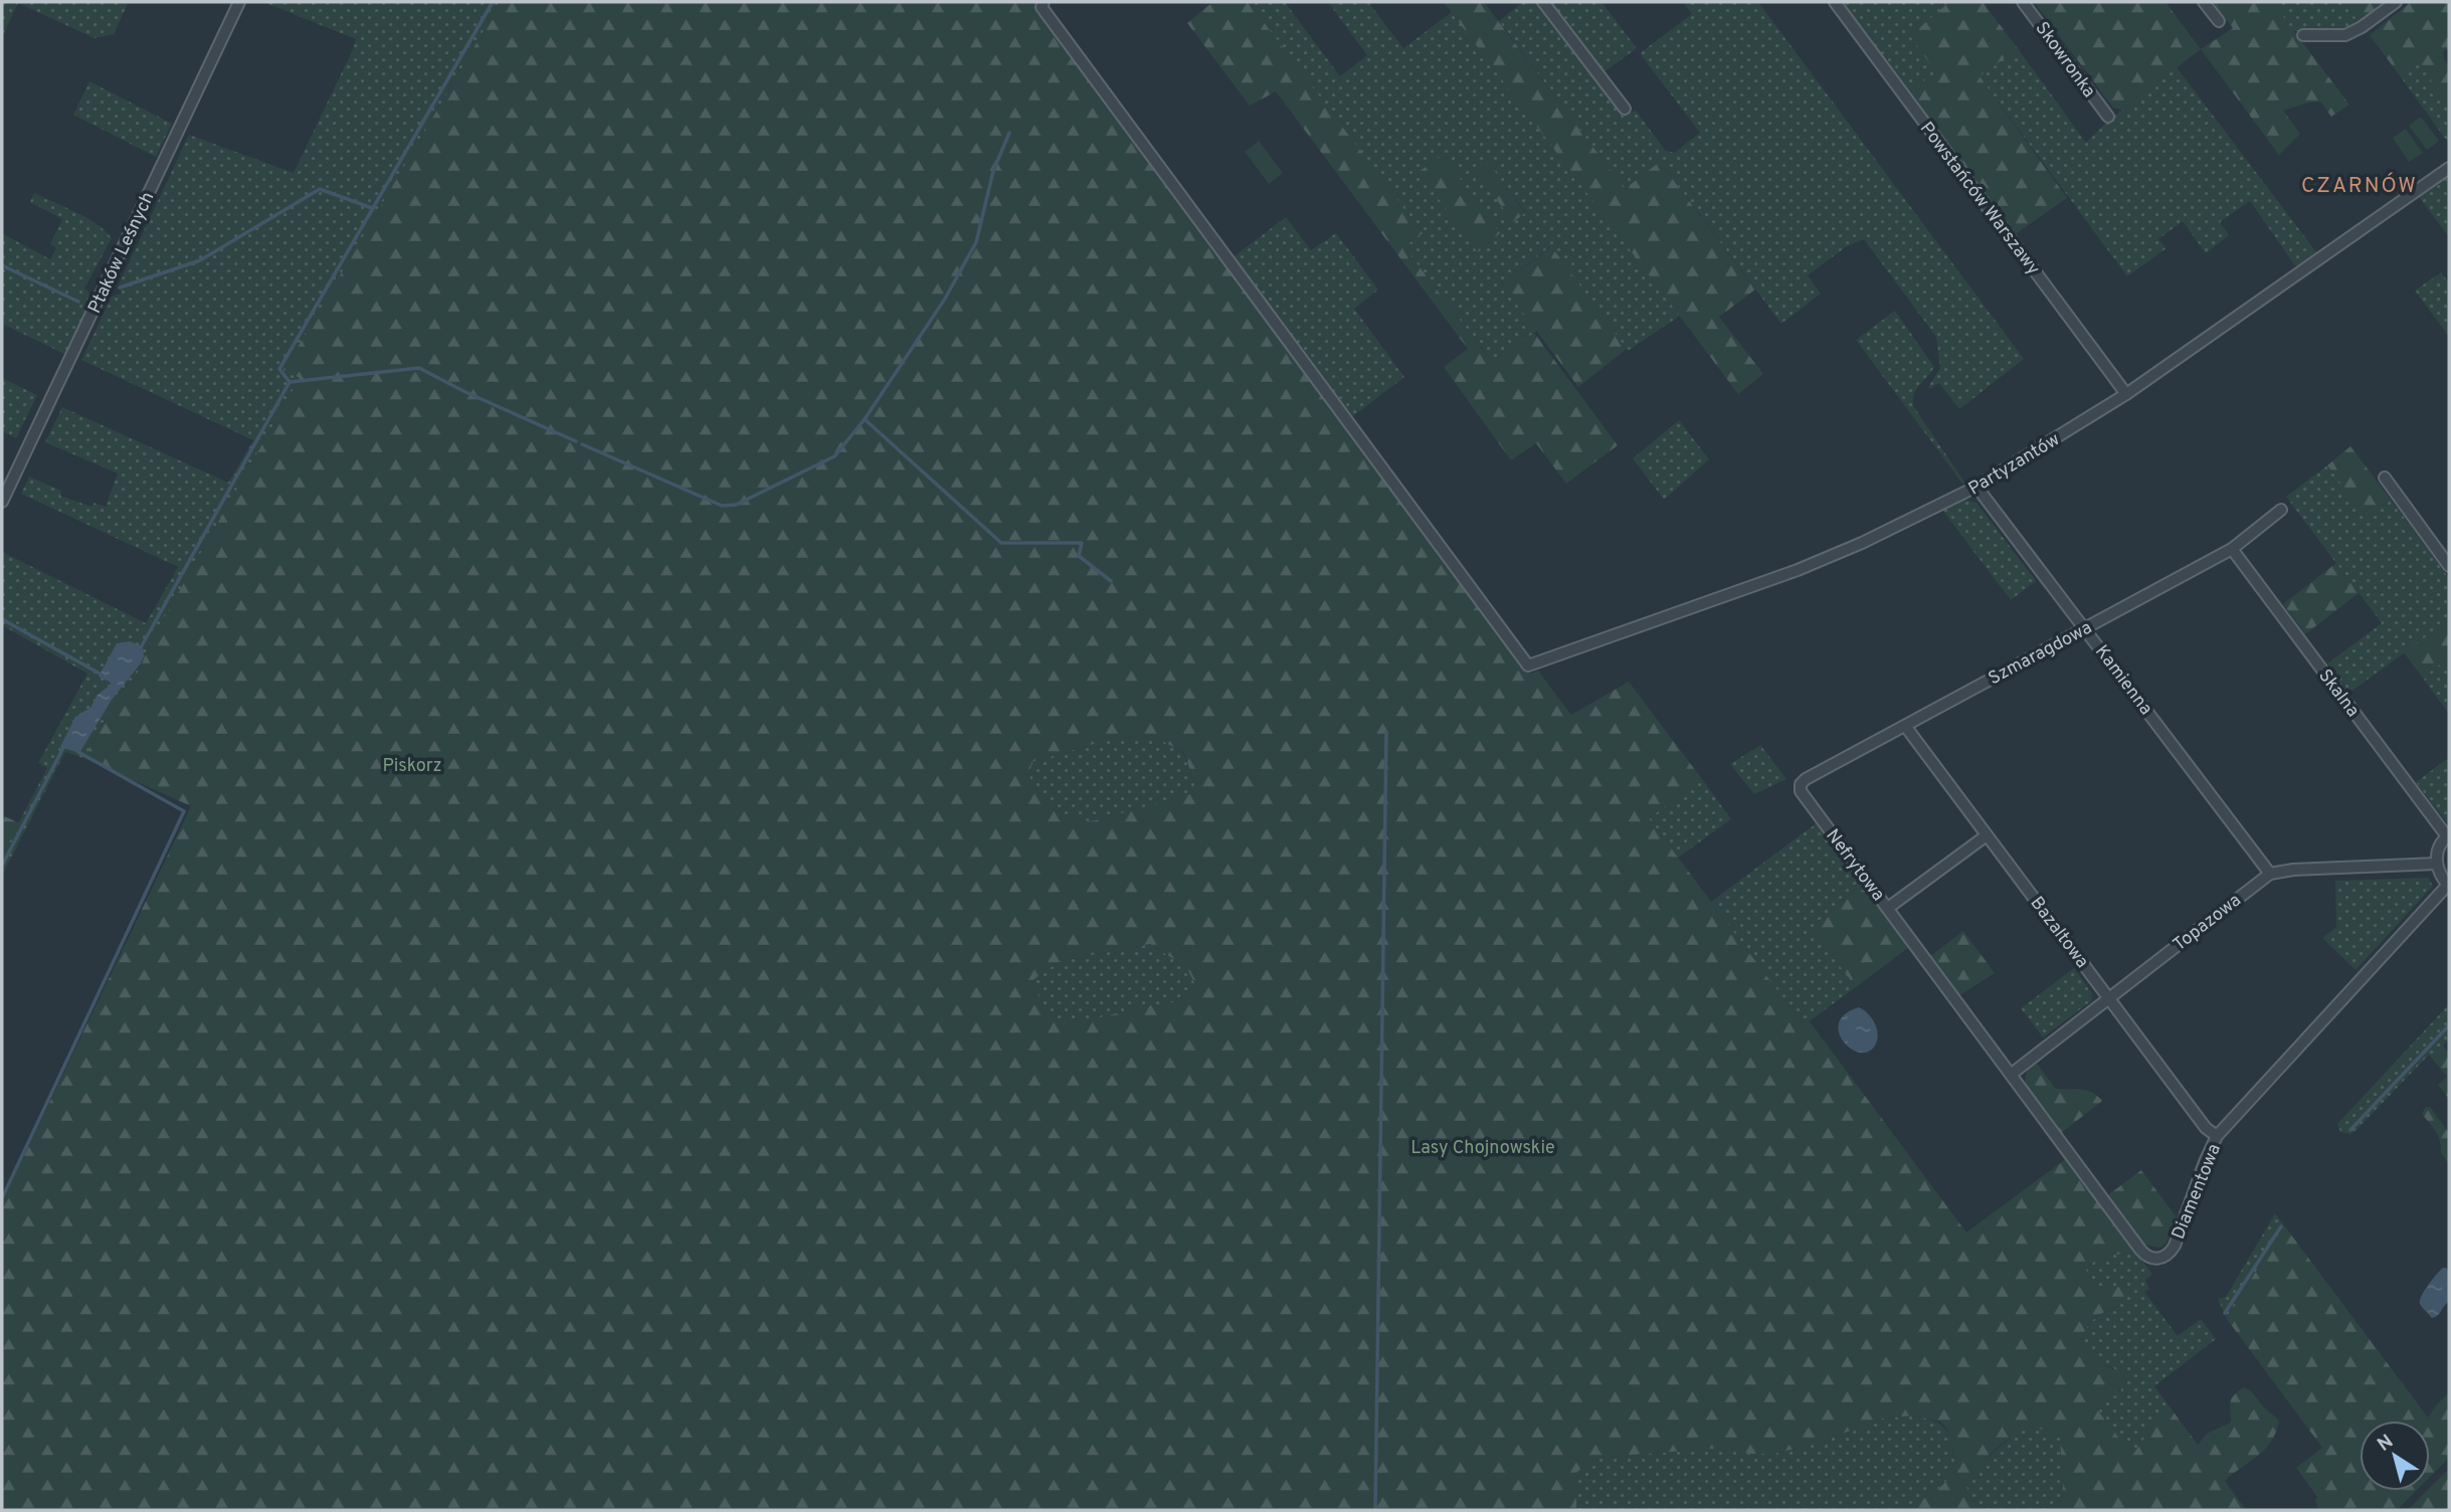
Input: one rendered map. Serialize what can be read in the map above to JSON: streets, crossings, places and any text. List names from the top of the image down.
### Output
{
  "streets": {
    "street": [
      "Skowronka",
      "Powstańców Warszawy",
      "Ptaków Leśnych",
      "Partyzantów",
      "Szmaragdowa",
      "Kamienna",
      "Skalna",
      "Nefrytowa",
      "Topazowa",
      "Bazaltowa",
      "Diamentowa"
    ]
  },
  "crossings": [
    ["Powstańców Warszawy", "Partyzantów"],
    ["Partyzantów", "Kamienna"],
    ["Szmaragdowa", "Kamienna"],
    ["Szmaragdowa", "Skalna"],
    ["Szmaragdowa", "Nefrytowa"],
    ["Szmaragdowa", "Bazaltowa"],
    ["Kamienna", "Topazowa"],
    ["Nefrytowa", "Bazaltowa"],
    ["Nefrytowa", "Diamentowa"],
    ["Topazowa", "Bazaltowa"],
    ["Topazowa", "Diamentowa"],
    ["Bazaltowa", "Diamentowa"]
  ],
  "districts": ["CZARNÓW"],
  "parks": ["Piskorz", "Lasy Chojnowskie"],
  "north": "top left"
}
